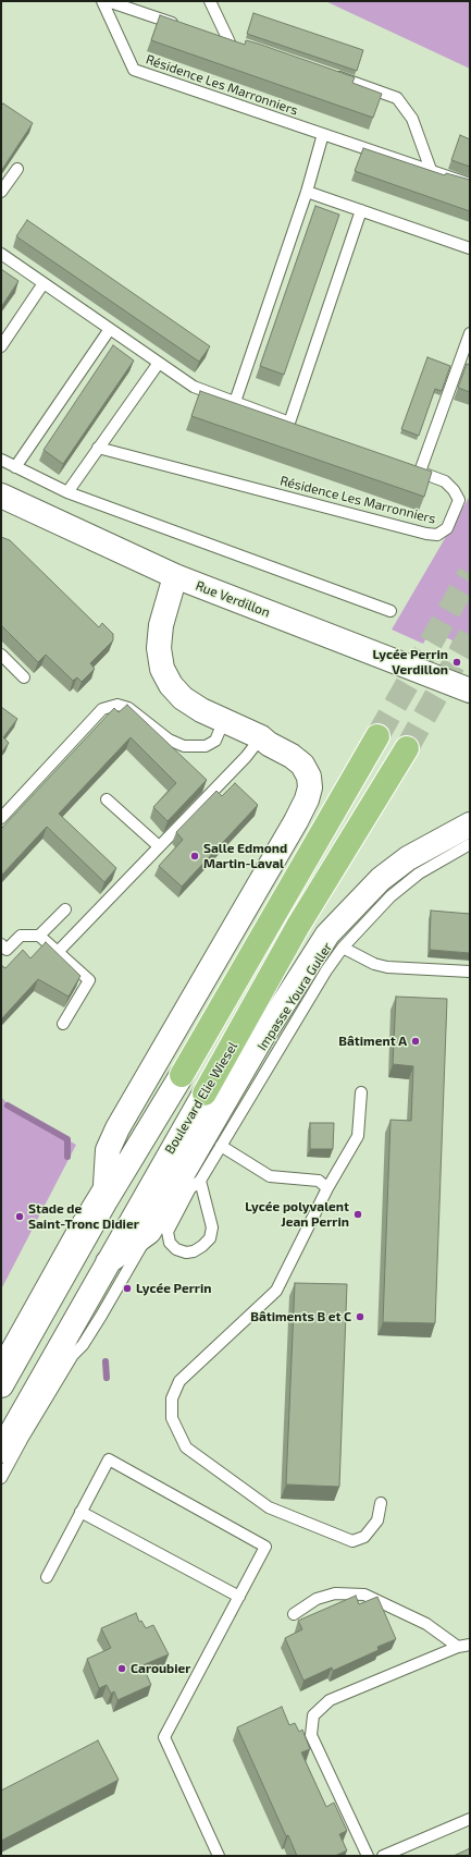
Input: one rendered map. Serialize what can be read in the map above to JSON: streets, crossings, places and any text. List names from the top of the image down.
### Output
{
  "streets": {
    "highway": ["Boulevard Elie Wiesel"],
    "street": ["Rue Verdillon"],
    "lane": ["Résidence Les Marronniers", "Impasse Youra Guller"]
  },
  "places": [
    "Lycée Perrin Verdillon",
    "Salle Edmond Martin-Laval",
    "Bâtiment A",
    "Lycée polyvalent Jean Perrin",
    "Stade de Saint-Tronc Didier",
    "Lycée Perrin",
    "Bâtiments B et C",
    "Caroubier"
  ]
}
